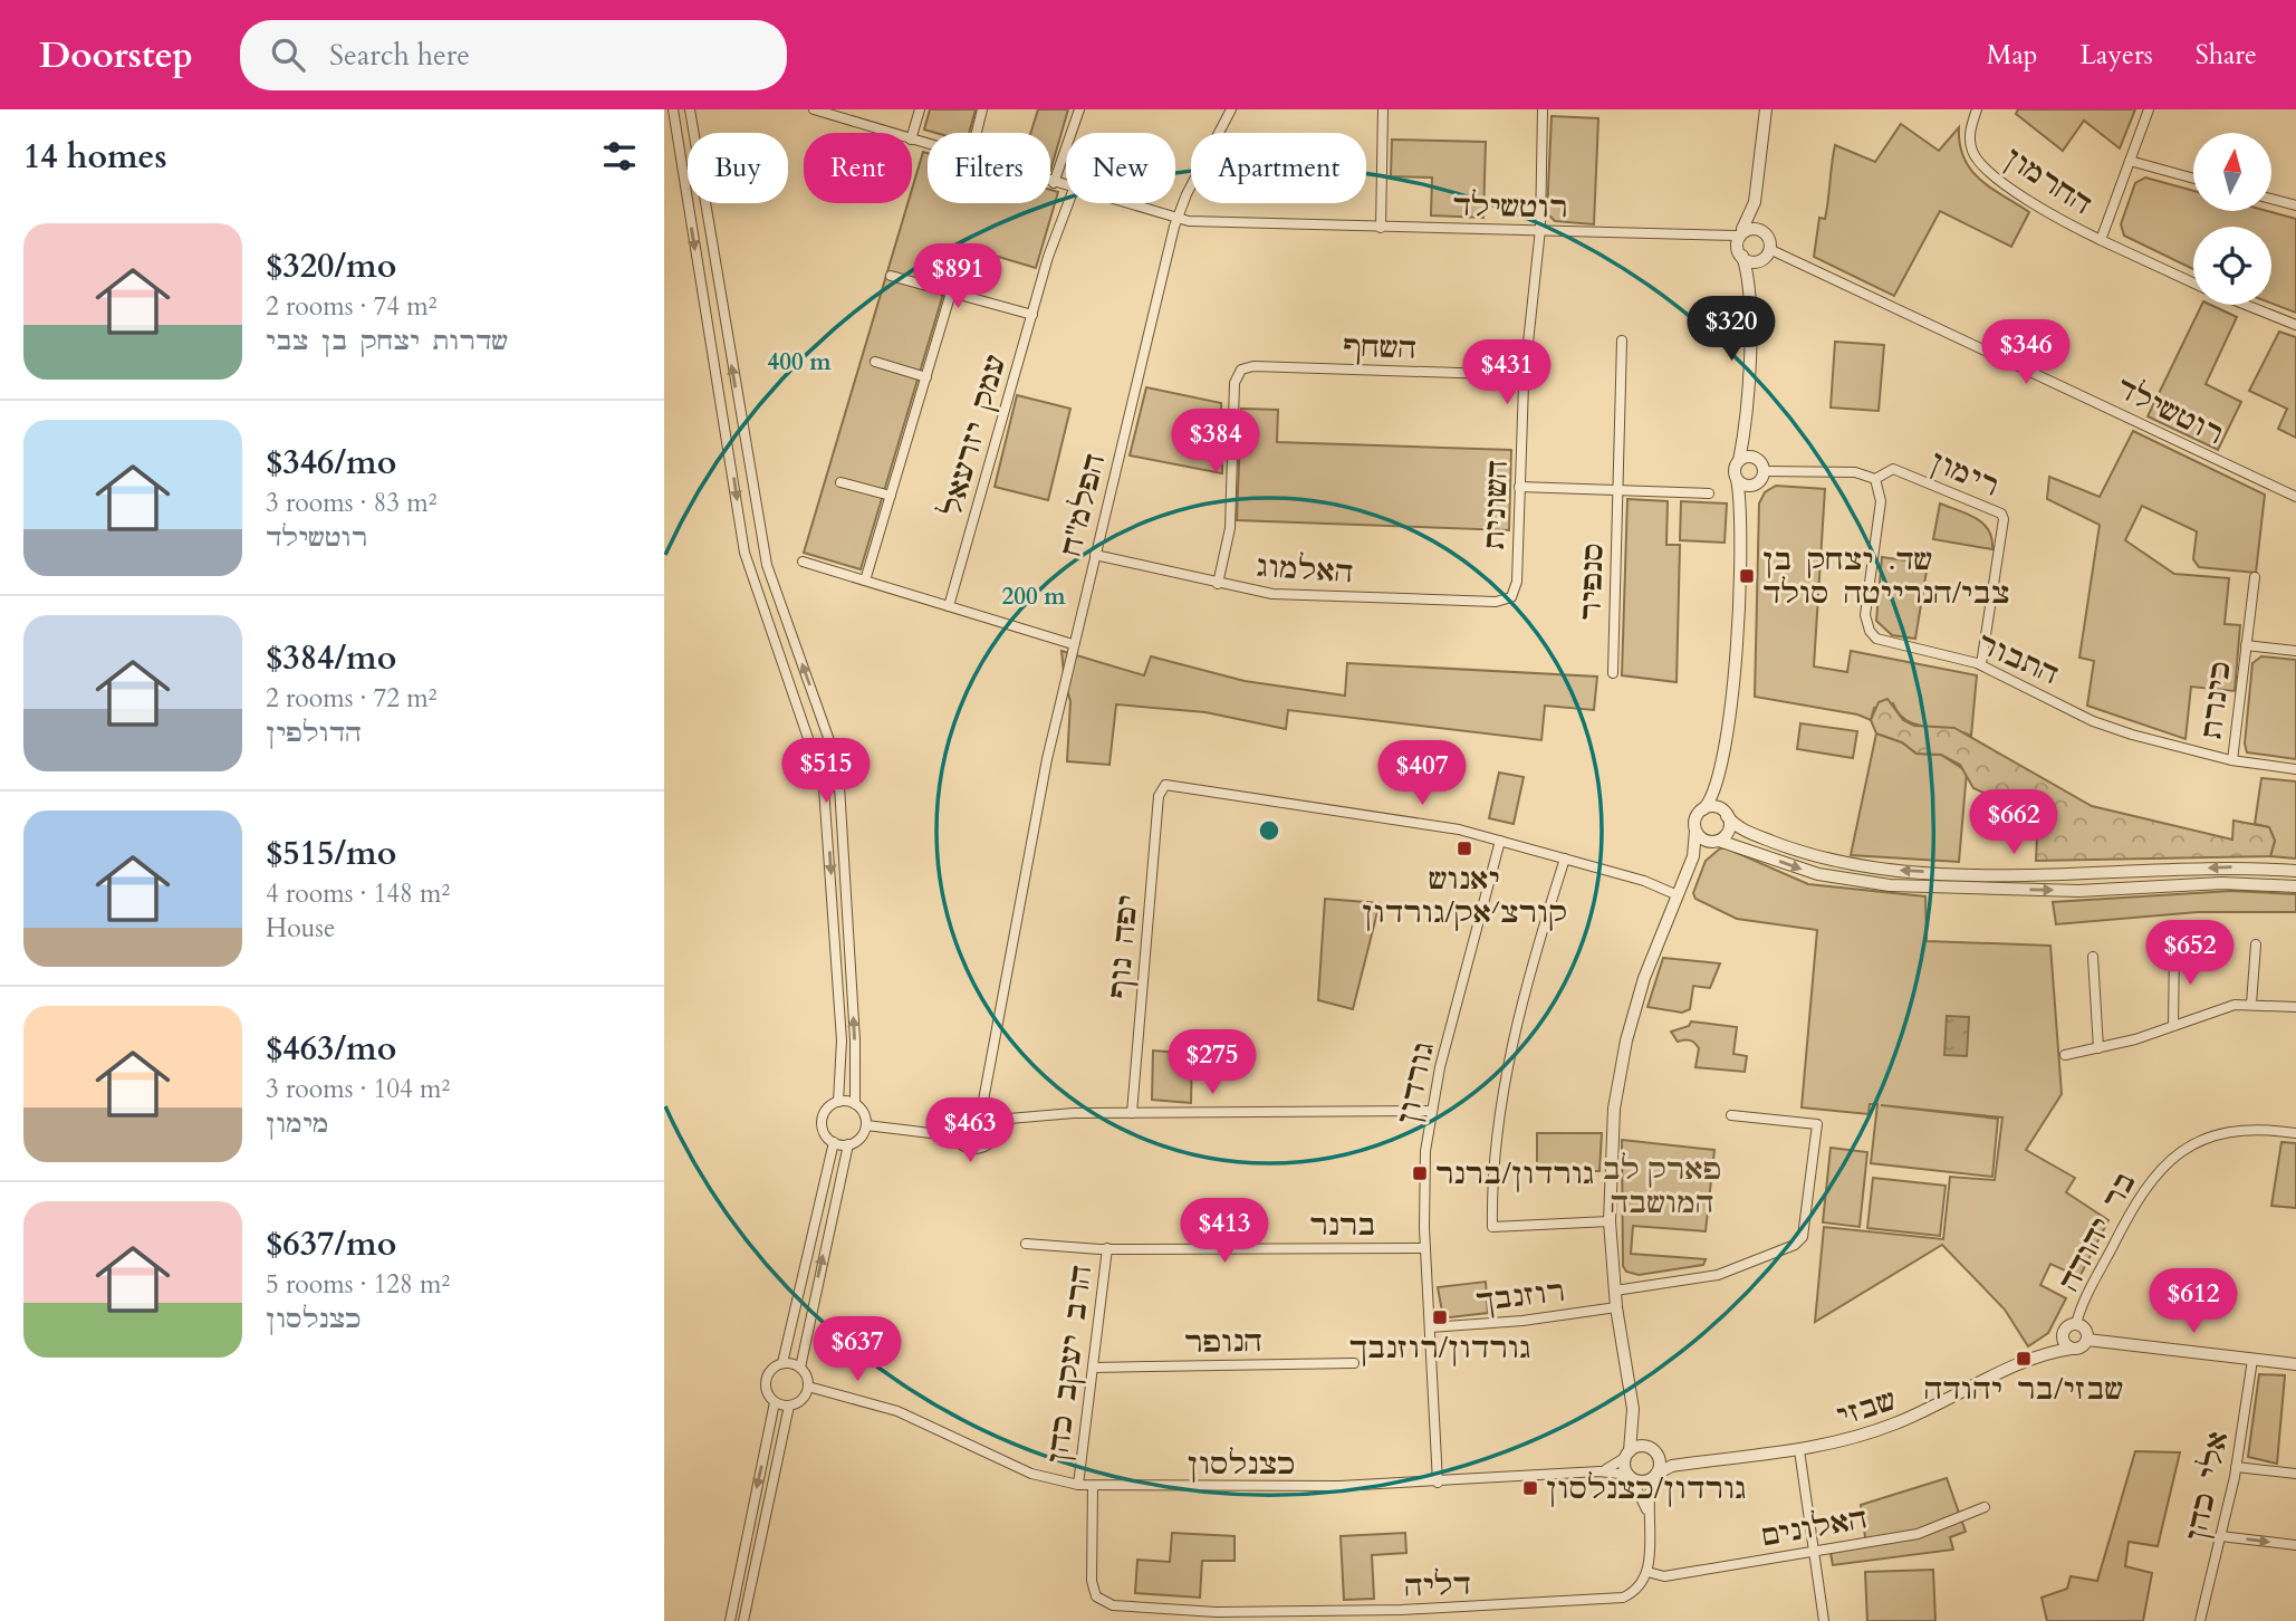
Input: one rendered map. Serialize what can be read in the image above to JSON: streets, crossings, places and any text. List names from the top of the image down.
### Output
{
  "streets": {
    "street": [
      "החרמון",
      "רוטשילד",
      "השחף",
      "עמק יזרעאל",
      "רימון",
      "הפלמ\"ח",
      "השונית",
      "האלמוג",
      "סנפיר",
      "התבור",
      "כינרת",
      "יפה נוף",
      "גורדון",
      "ברנר",
      "בר יהודה",
      "רוזנבך",
      "הנופר",
      "הרב יעקב כהן",
      "שבזי",
      "כצנלסון",
      "אלי כהן",
      "האלונים",
      "דליה"
    ]
  },
  "crossings": [
    ["רוטשילד", "הפלמ\"ח"],
    ["רוטשילד", "השונית"],
    ["השחף", "השונית"],
    ["השחף", "האלמוג"],
    ["רימון", "התבור"],
    ["הפלמ\"ח", "האלמוג"],
    ["השונית", "האלמוג"],
    ["התבור", "כינרת"],
    ["יפה נוף", "גורדון"],
    ["גורדון", "ברנר"],
    ["גורדון", "רוזנבך"],
    ["גורדון", "כצנלסון"],
    ["ברנר", "הרב יעקב כהן"],
    ["בר יהודה", "שבזי"],
    ["הנופר", "הרב יעקב כהן"],
    ["הרב יעקב כהן", "כצנלסון"],
    ["שבזי", "כצנלסון"],
    ["כצנלסון", "דליה"],
    ["האלונים", "דליה"]
  ],
  "parks": ["פארק לב המושבה"],
  "places": {
    "transit": [
      "שד. יצחק בן צבי/הנרייטה סולד",
      "יאנוש קורצ׳אק/גורדון",
      "גורדון/ברנר",
      "גורדון/רוזנבך",
      "שבזי/בר יהודה",
      "גורדון/כצנלסון"
    ]
  },
  "north": "top",
  "page": {
    "header": "Doorstep",
    "search": "Search here",
    "nav": ["Map", "Layers", "Share"],
    "heading": "14 homes",
    "chip": [
      "Buy",
      "Rent",
      "Filters",
      "New",
      "Apartment"
    ],
    "list": [
      {
        "name": "$320/mo",
        "note": "2 rooms · 74 m² · שדרות יצחק בן צבי"
      },
      {
        "name": "$346/mo",
        "note": "3 rooms · 83 m² · רוטשילד"
      },
      {
        "name": "$384/mo",
        "note": "2 rooms · 72 m² · הדולפין"
      },
      {
        "name": "$515/mo",
        "note": "4 rooms · 148 m² · House"
      },
      {
        "name": "$463/mo",
        "note": "3 rooms · 104 m² · מימון"
      },
      {
        "name": "$637/mo",
        "note": "5 rooms · 128 m² · כצנלסון"
      }
    ],
    "price": [
      "$891",
      "$320",
      "$346",
      "$431",
      "$384",
      "$515",
      "$407",
      "$662",
      "$652",
      "$275",
      "$463",
      "$413",
      "$612",
      "$637"
    ]
  },
  "rings": ["400 m", "200 m"]
}
